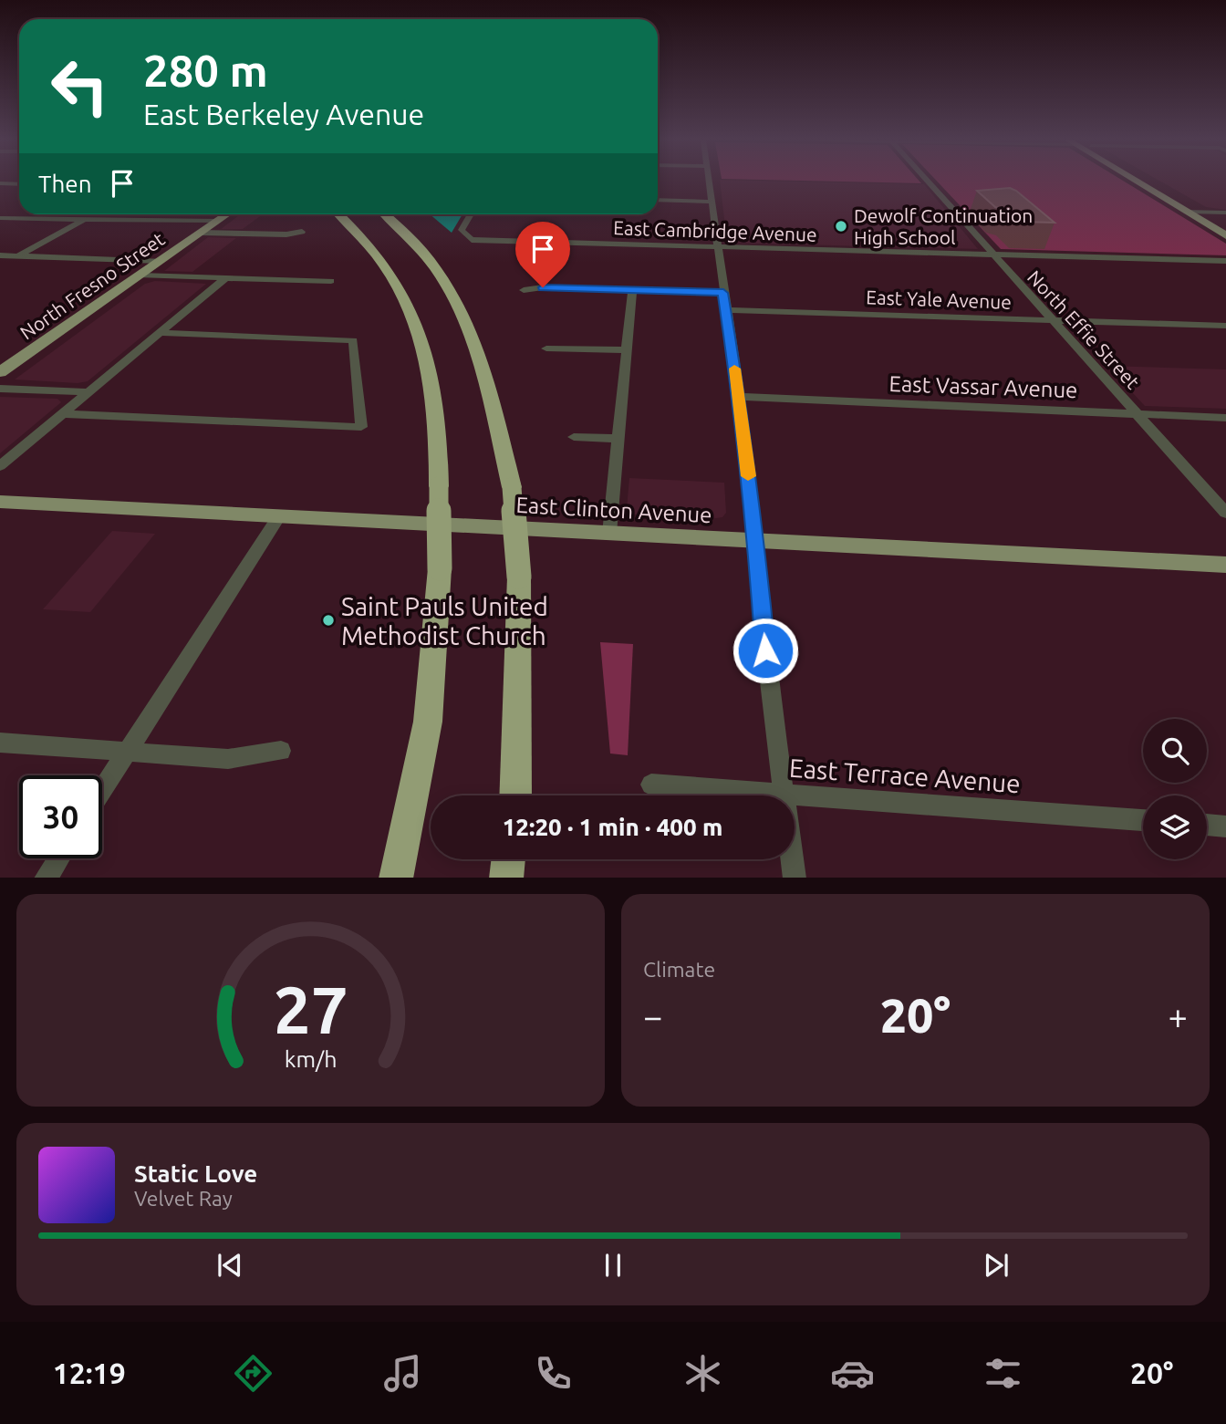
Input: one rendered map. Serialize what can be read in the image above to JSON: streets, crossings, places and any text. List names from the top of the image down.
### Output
{
  "streets": {
    "main road": ["North Fresno Street", "East Clinton Avenue"],
    "street": [
      "East Cambridge Avenue",
      "East Yale Avenue",
      "North Effie Street",
      "East Vassar Avenue",
      "East Terrace Avenue"
    ]
  },
  "crossings": [
    ["East Cambridge Avenue", "North Effie Street"],
    ["East Yale Avenue", "North Effie Street"],
    ["North Effie Street", "East Vassar Avenue"]
  ],
  "places": ["Dewolf Continuation High School", "Saint Pauls United Methodist Church"],
  "page": {
    "turn": ["280 m", "East Berkeley Avenue"],
    "then": "Then",
    "limit": "30",
    "trip": "12:20 · 1 min · 400 m",
    "tile": "Climate",
    "heat": ["−", "20°", "+"],
    "song": ["Static Love", "Velvet Ray"],
    "tabs": ["12:19", "20°"],
    "gauge": ["27", "km/h"]
  }
}
